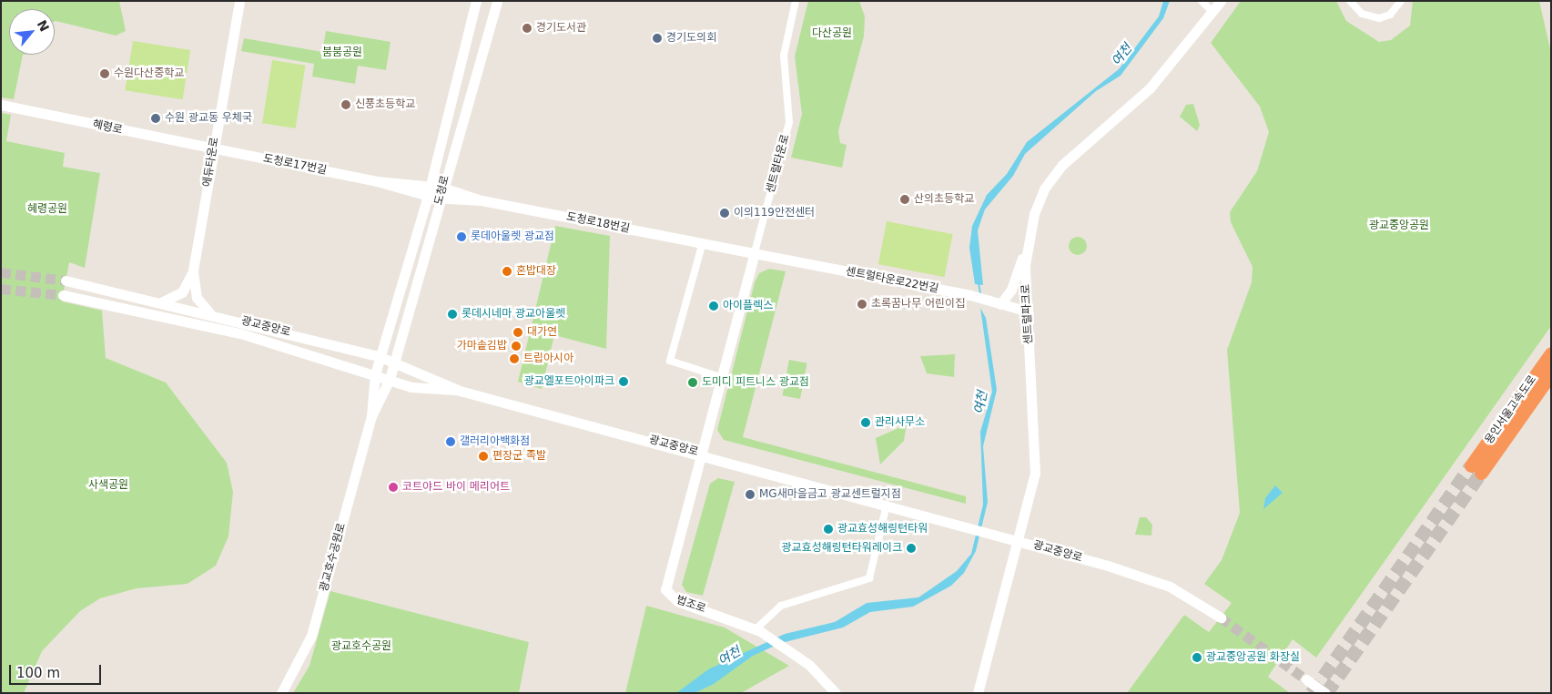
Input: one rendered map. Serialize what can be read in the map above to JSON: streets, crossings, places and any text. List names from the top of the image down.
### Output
{
  "streets": {
    "highway": ["용인서울고속도로"],
    "street": [
      "혜령로",
      "에듀타운로",
      "센트럴타운로",
      "도청로17번길",
      "도청로",
      "도청로18번길",
      "센트럴타운로22번길",
      "센트럴파크로",
      "광교중앙로",
      "광교호수공원로",
      "법조로"
    ]
  },
  "crossings": [
    ["혜령로", "에듀타운로"],
    ["혜령로", "도청로17번길"],
    ["에듀타운로", "도청로17번길"],
    ["센트럴타운로", "도청로18번길"],
    ["센트럴타운로", "센트럴타운로22번길"],
    ["센트럴타운로", "광교중앙로"],
    ["센트럴타운로", "법조로"],
    ["도청로17번길", "도청로"],
    ["도청로17번길", "도청로18번길"],
    ["도청로", "도청로18번길"],
    ["도청로", "광교중앙로"],
    ["도청로", "광교호수공원로"],
    ["도청로18번길", "센트럴타운로22번길"],
    ["센트럴타운로22번길", "센트럴파크로"],
    ["센트럴파크로", "광교중앙로"],
    ["광교중앙로", "광교호수공원로"],
    ["광교중앙로", "법조로"]
  ],
  "water": ["여천"],
  "parks": [
    "다산공원",
    "붐붐공원",
    "혜령공원",
    "광교중앙공원",
    "사색공원",
    "광교호수공원"
  ],
  "places": [
    "경기도서관",
    "경기도의회",
    "수원다산중학교",
    "신풍초등학교",
    "수원 광교동 우체국",
    "산의초등학교",
    "이의119안전센터",
    "롯데아울렛 광교점",
    "혼밥대장",
    "초록꿈나무 어린이집",
    "아이플렉스",
    "롯데시네마 광교아울렛",
    "대가연",
    "가마솥김밥",
    "트립아시아",
    "광교엘포트아이파크",
    "도미디 피트니스 광교점",
    "관리사무소",
    "갤러리아백화점",
    "편장군 족발",
    "코트야드 바이 메리어트",
    "MG새마을금고 광교센트럴지점",
    "광교효성해링턴타워",
    "광교효성해링턴타워레이크",
    "광교중앙공원 화장실"
  ],
  "scale_bar": "100 m",
  "north": "top right"
}
